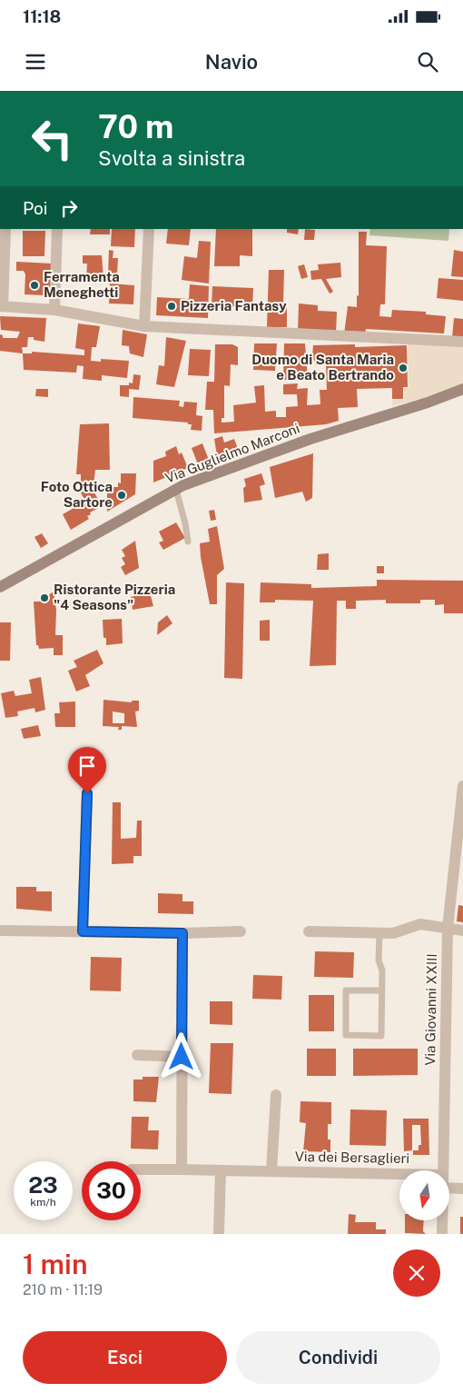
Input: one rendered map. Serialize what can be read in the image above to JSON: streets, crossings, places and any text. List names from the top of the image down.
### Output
{
  "streets": {
    "street": ["Via Guglielmo Marconi", "Via Giovanni XXIII", "Via dei Bersaglieri"]
  },
  "places": [
    "Ferramenta Meneghetti",
    "Pizzeria Fantasy",
    "Duomo di Santa Maria e Beato Bertrando",
    "Foto Ottica Sartore",
    "Ristorante Pizzeria \"4 Seasons\""
  ],
  "north": "bottom",
  "page": {
    "status": "11:18",
    "header": "Navio",
    "turn": ["70 m", "Svolta a sinistra"],
    "then": "Poi",
    "speed": "23 km/h",
    "limit": "30",
    "heading": ["1 min", "210 m · 11:19"],
    "buttons": ["Esci", "Condividi"]
  }
}
